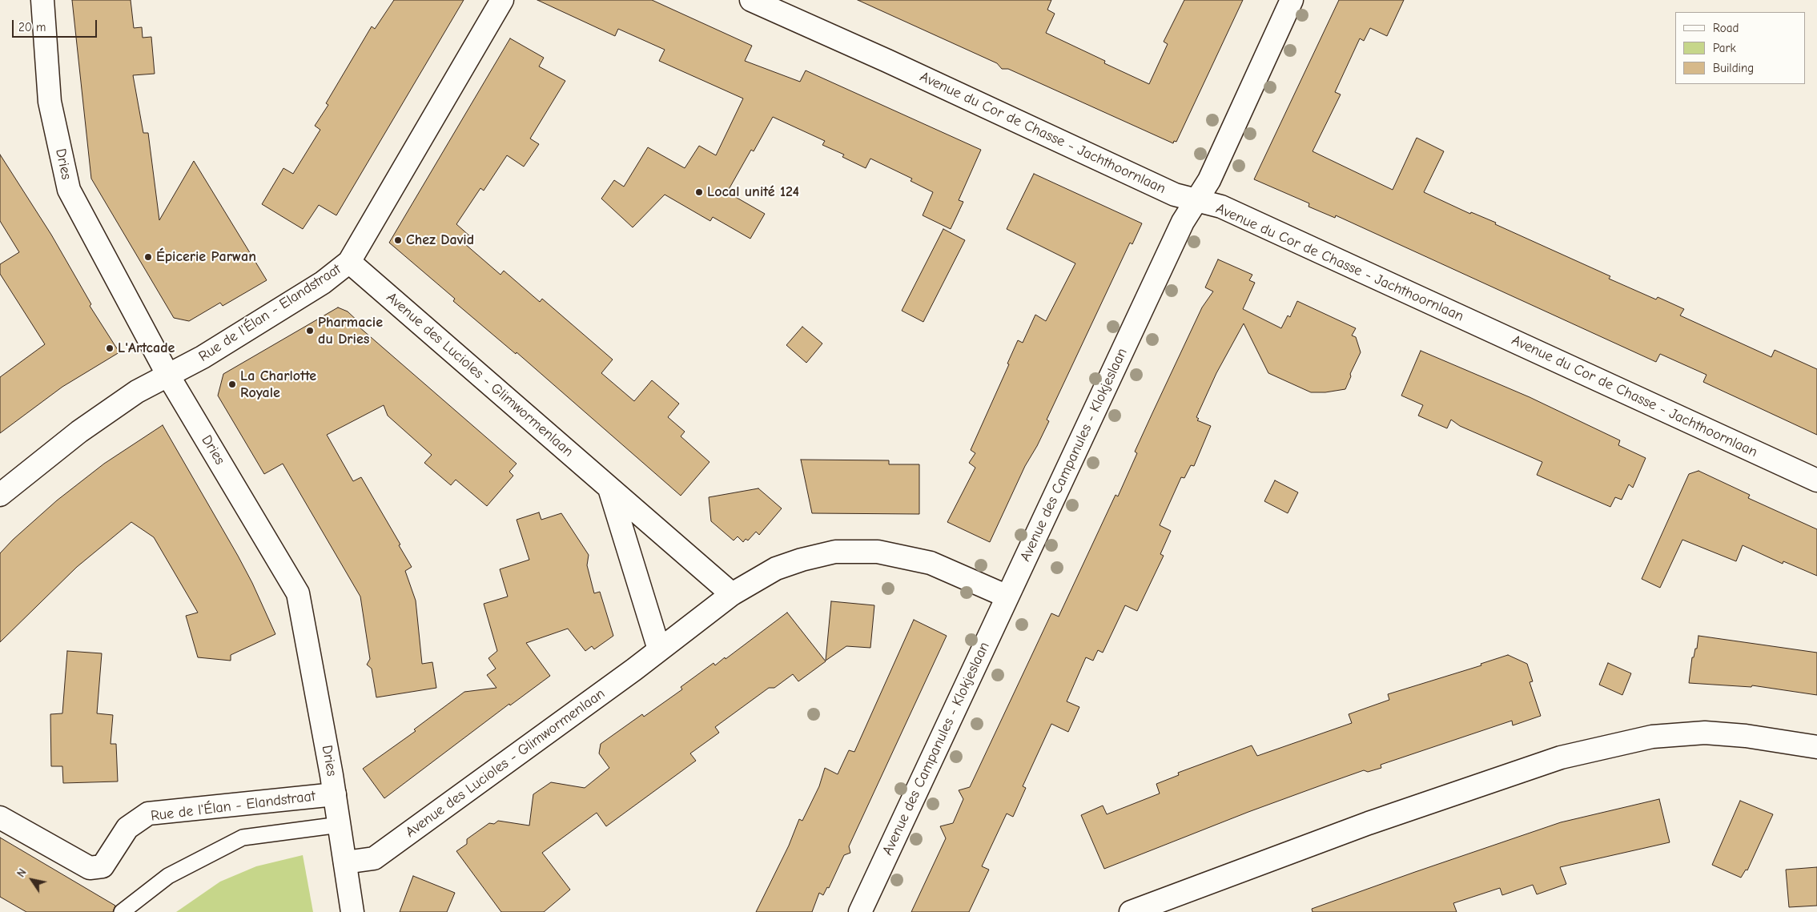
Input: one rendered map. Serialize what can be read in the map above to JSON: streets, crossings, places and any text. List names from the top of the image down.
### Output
{
  "streets": {
    "street": [
      "Avenue du Cor de Chasse - Jachthoornlaan",
      "Dries",
      "Rue de l'Élan - Elandstraat",
      "Avenue des Lucioles - Glimwormenlaan",
      "Avenue des Campanules - Klokjeslaan"
    ]
  },
  "crossings": [
    ["Avenue du Cor de Chasse - Jachthoornlaan", "Avenue des Campanules - Klokjeslaan"],
    ["Dries", "Rue de l'Élan - Elandstraat"],
    ["Dries", "Avenue des Lucioles - Glimwormenlaan"],
    ["Rue de l'Élan - Elandstraat", "Avenue des Lucioles - Glimwormenlaan"]
  ],
  "places": [
    "Local unité 124",
    "Chez David",
    "Épicerie Parwan",
    "Pharmacie du Dries",
    "L'Artcade",
    "La Charlotte Royale"
  ],
  "legend": ["Road", "Park", "Building"],
  "scale_bar": "20 m",
  "north": "top left"
}
